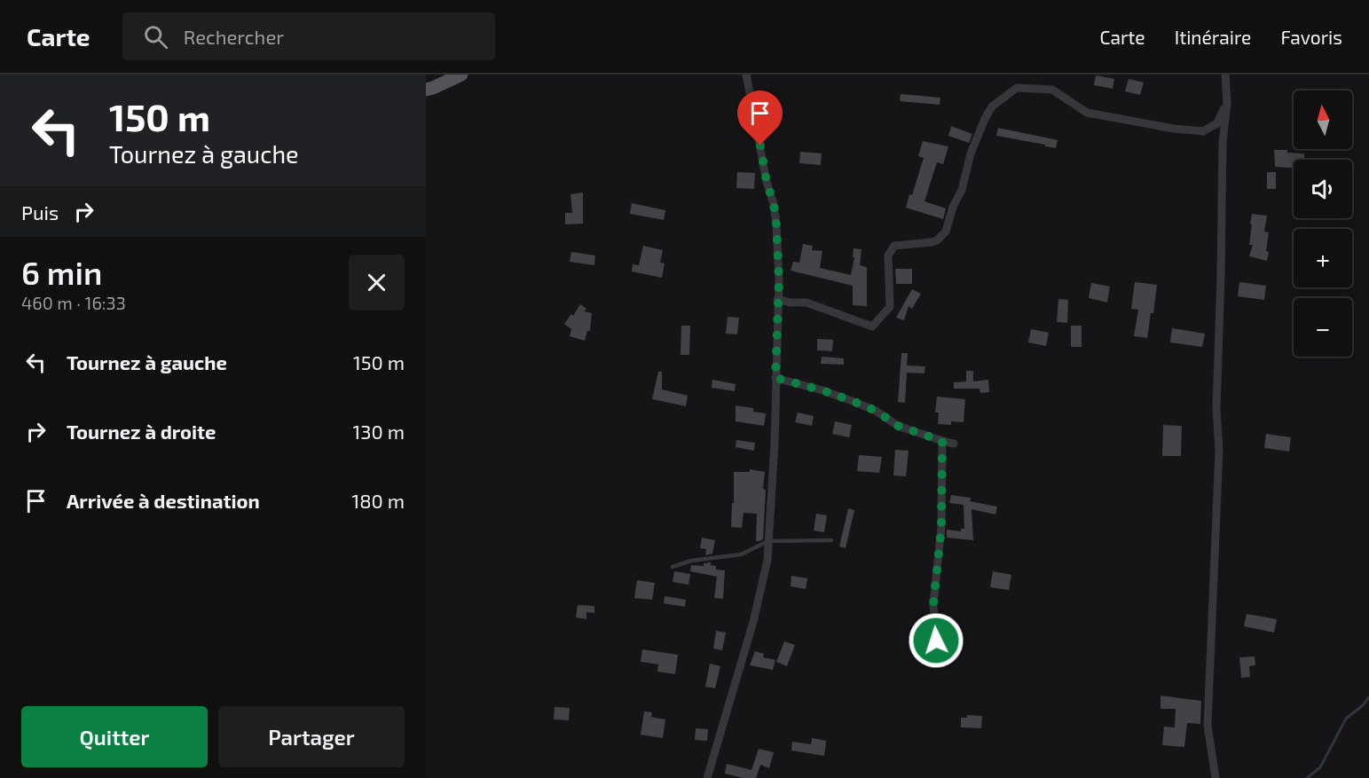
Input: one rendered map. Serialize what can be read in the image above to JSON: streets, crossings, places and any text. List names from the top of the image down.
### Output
{
  "north": "top",
  "page": {
    "header": "Carte",
    "search": "Rechercher",
    "nav": ["Carte", "Itinéraire", "Favoris"],
    "turn": ["150 m", "Tournez à gauche"],
    "map_buttons": ["+", "−"],
    "then": "Puis",
    "heading": ["6 min", "460 m · 16:33"],
    "list": [
      {
        "name": "Tournez à gauche",
        "value": "150 m"
      },
      {
        "name": "Tournez à droite",
        "value": "130 m"
      },
      {
        "name": "Arrivée à destination",
        "value": "180 m"
      }
    ],
    "buttons": ["Quitter", "Partager"]
  }
}
